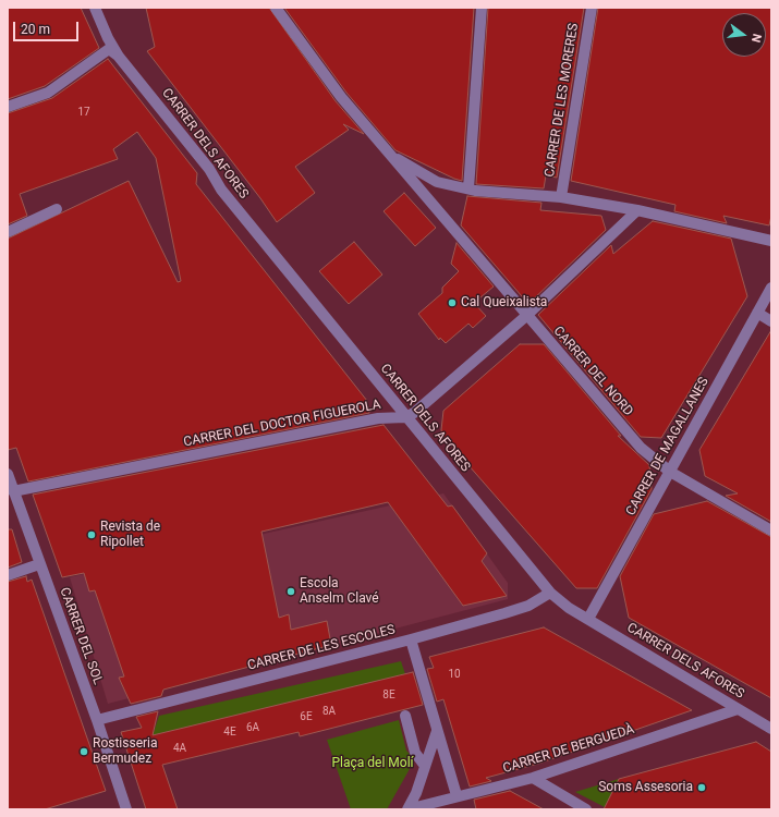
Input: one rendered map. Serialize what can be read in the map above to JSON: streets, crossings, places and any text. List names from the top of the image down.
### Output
{
  "streets": {
    "street": [
      "CARRER DE LES MORERES",
      "CARRER DELS AFORES",
      "CARRER DEL NORD",
      "CARRER DEL DOCTOR FIGUEROLA",
      "CARRER DE MAGALLANES",
      "CARRER DEL SOL",
      "CARRER DE LES ESCOLES",
      "CARRER DE BERGUEDÀ"
    ]
  },
  "crossings": [
    ["CARRER DELS AFORES", "CARRER DEL DOCTOR FIGUEROLA"],
    ["CARRER DELS AFORES", "CARRER DE MAGALLANES"],
    ["CARRER DELS AFORES", "CARRER DE LES ESCOLES"],
    ["CARRER DELS AFORES", "CARRER DE BERGUEDÀ"],
    ["CARRER DEL NORD", "CARRER DE MAGALLANES"],
    ["CARRER DEL DOCTOR FIGUEROLA", "CARRER DEL SOL"],
    ["CARRER DEL SOL", "CARRER DE LES ESCOLES"]
  ],
  "parks": ["Plaça del Molí"],
  "places": [
    "Cal Queixalista",
    "Revista de Ripollet",
    "Escola Anselm Clavé",
    "Rostisseria Bermudez",
    "Soms Assesoria"
  ],
  "house_numbers": [
    "17",
    "10",
    "8E",
    "8A",
    "6E",
    "6A",
    "4E",
    "4A"
  ],
  "scale_bar": "20 m",
  "north": "right"
}
